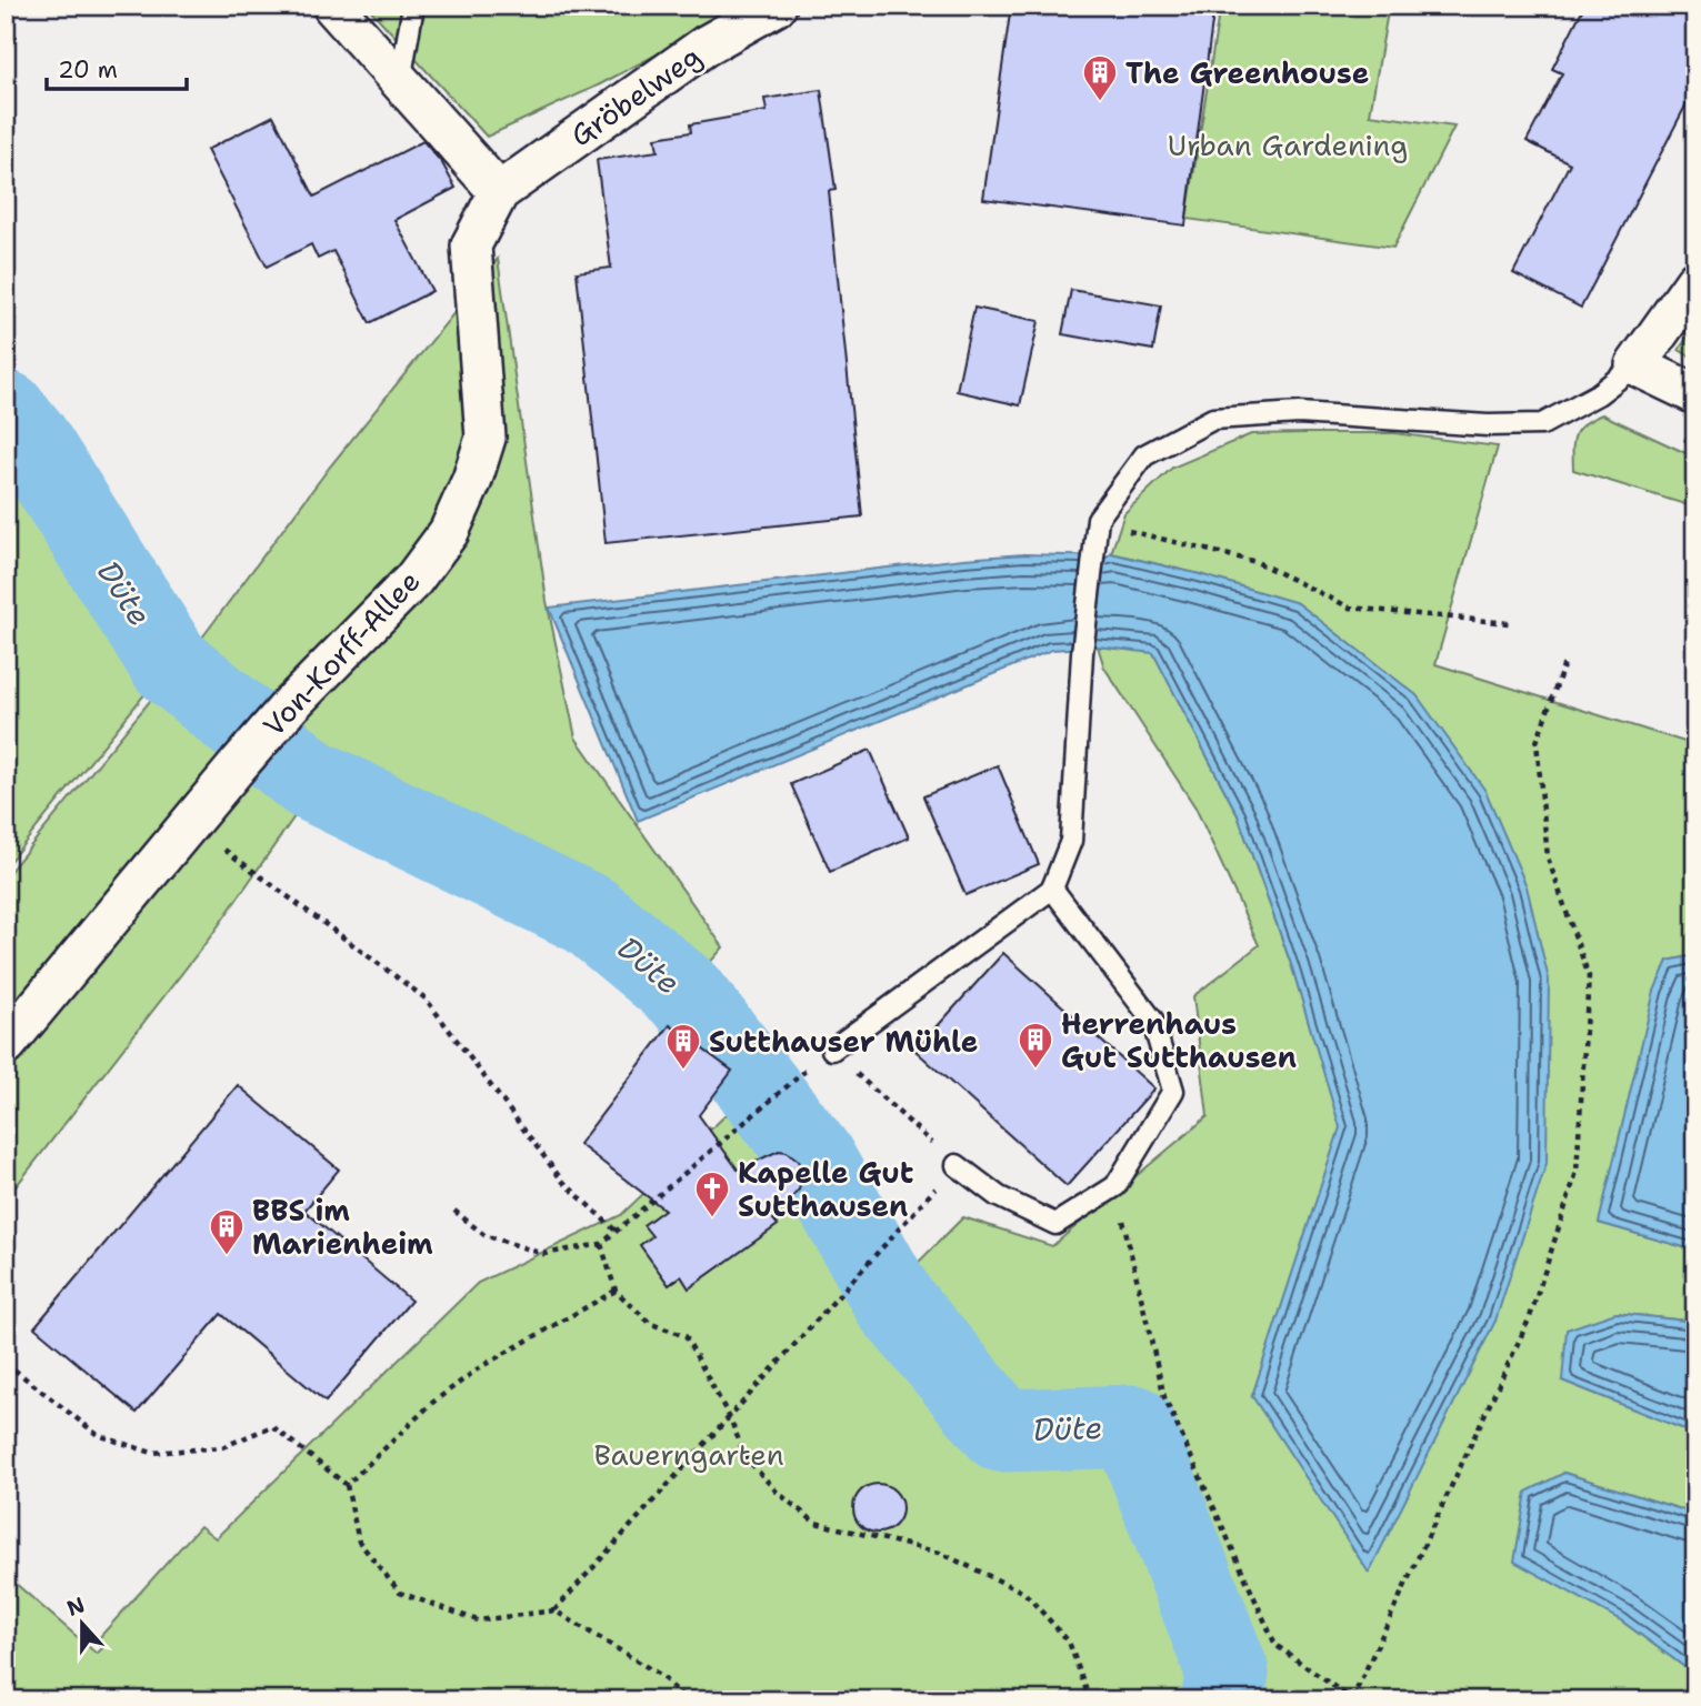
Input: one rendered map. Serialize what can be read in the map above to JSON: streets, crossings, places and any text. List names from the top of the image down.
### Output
{
  "streets": {
    "street": ["Gröbelweg", "Von-Korff-Allee"]
  },
  "crossings": [
    ["Gröbelweg", "Von-Korff-Allee"]
  ],
  "water": ["Düte"],
  "parks": ["Urban Gardening", "Bauerngarten"],
  "places": {
    "building": [
      "The Greenhouse",
      "Herrenhaus Gut Sutthausen",
      "Sutthauser Mühle",
      "BBS im Marienheim"
    ],
    "church": ["Kapelle Gut Sutthausen"]
  },
  "scale_bar": "20 m",
  "north": "top"
}
